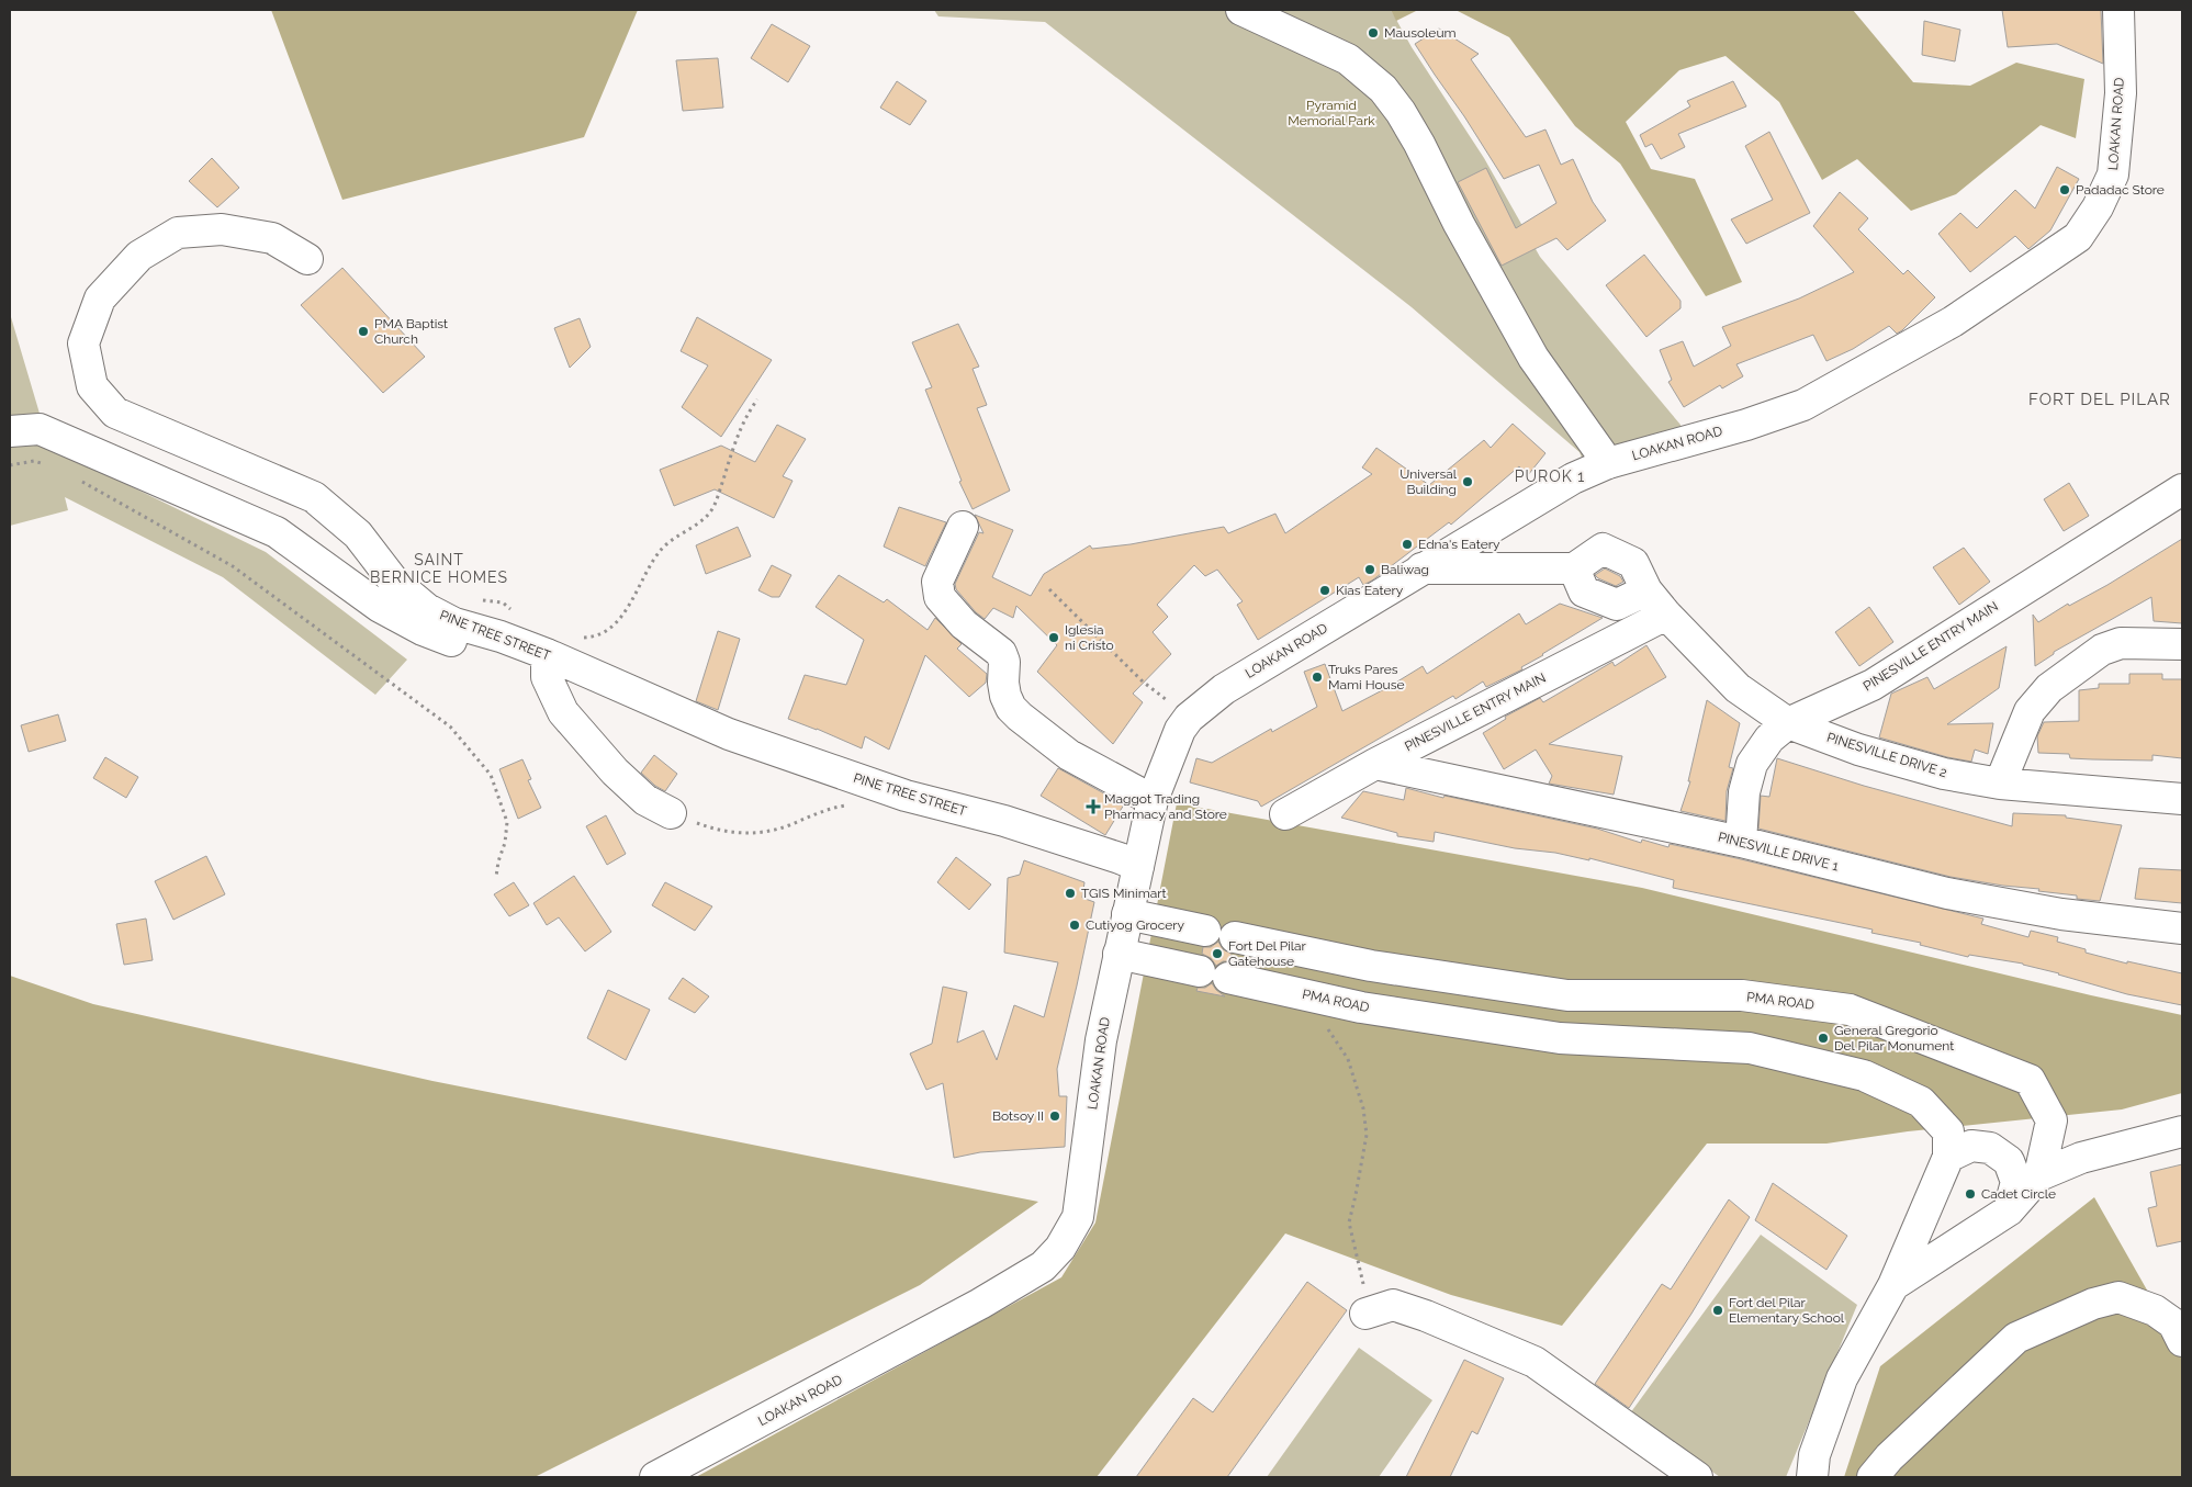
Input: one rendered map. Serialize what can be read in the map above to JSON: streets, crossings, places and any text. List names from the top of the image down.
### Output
{
  "streets": {
    "street": [
      "LOAKAN ROAD",
      "PINE TREE STREET",
      "PINESVILLE ENTRY MAIN",
      "PINESVILLE DRIVE 2",
      "PINESVILLE DRIVE 1",
      "PMA ROAD"
    ]
  },
  "crossings": [
    ["LOAKAN ROAD", "PINE TREE STREET"],
    ["LOAKAN ROAD", "PMA ROAD"],
    ["PINESVILLE ENTRY MAIN", "PINESVILLE DRIVE 2"],
    ["PINESVILLE ENTRY MAIN", "PINESVILLE DRIVE 1"]
  ],
  "districts": ["FORT DEL PILAR", "PUROK 1", "SAINT BERNICE HOMES"],
  "parks": ["Pyramid Memorial Park"],
  "places": {
    "other": [
      "Mausoleum",
      "Padadac Store",
      "PMA Baptist Church",
      "Universal Building",
      "Edna's Eatery",
      "Baliwag",
      "Kias Eatery",
      "Iglesia ni Cristo",
      "Truks Pares Mami House",
      "TGIS Minimart",
      "Cutiyog Grocery",
      "Fort Del Pilar Gatehouse",
      "General Gregorio Del Pilar Monument",
      "Botsoy II",
      "Cadet Circle",
      "Fort del Pilar Elementary School"
    ],
    "health": ["Maggot Trading Pharmacy and Store"]
  }
}
